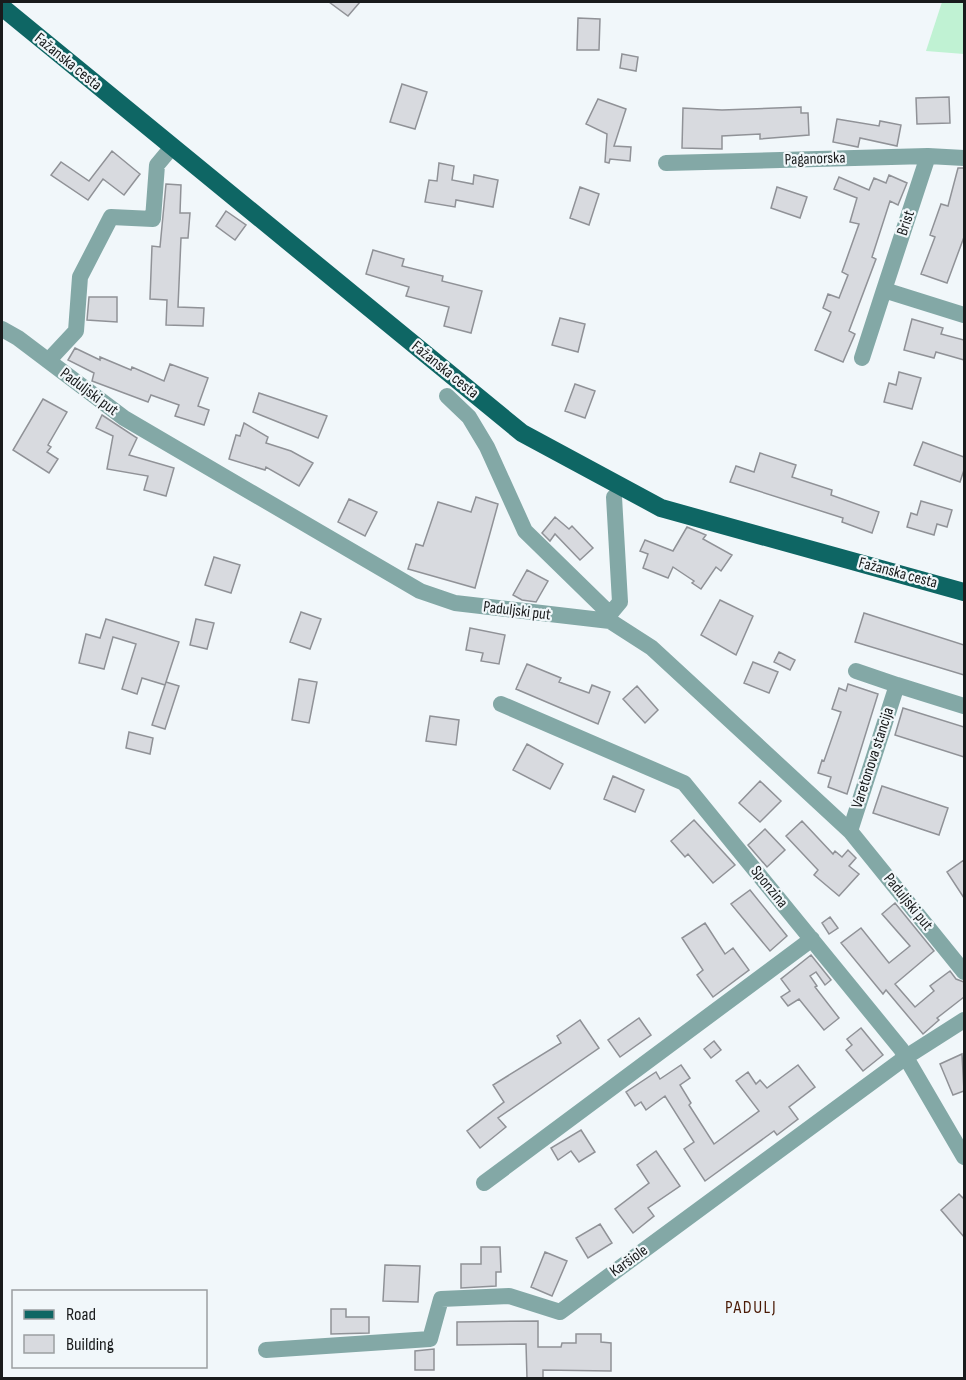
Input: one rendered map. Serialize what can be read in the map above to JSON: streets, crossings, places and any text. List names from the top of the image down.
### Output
{
  "streets": {
    "main road": ["Fažanska cesta"],
    "street": [
      "Paganorska",
      "Brist",
      "Paduljski put",
      "Varetonova stancija",
      "Sponzina",
      "Karšiole"
    ]
  },
  "crossings": [
    ["Paganorska", "Brist"],
    ["Paduljski put", "Varetonova stancija"],
    ["Sponzina", "Karšiole"]
  ],
  "districts": ["PADULJ"],
  "legend": ["Road", "Building"]
}
